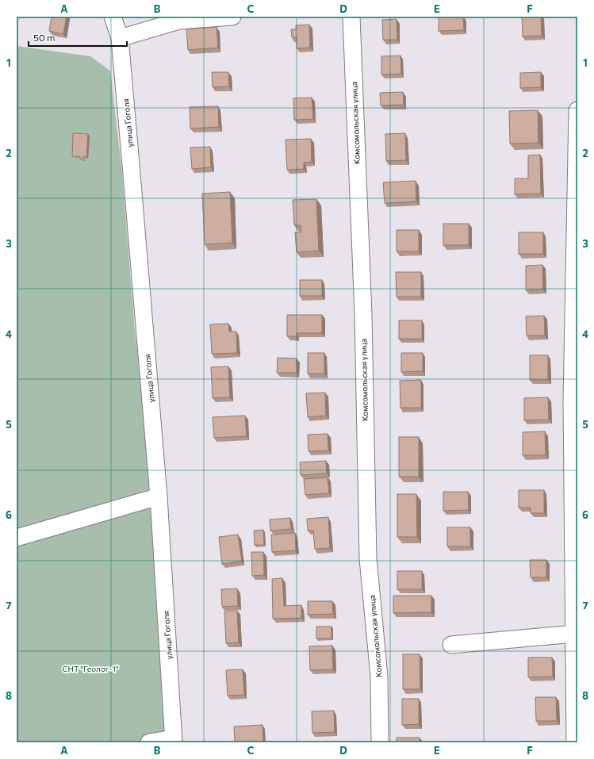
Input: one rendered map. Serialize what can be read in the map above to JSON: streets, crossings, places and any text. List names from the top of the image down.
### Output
{
  "streets": {
    "street": ["улица Гоголя", "Комсомольская улица"]
  },
  "parks": ["СНТ \"Геолог-1\""],
  "scale_bar": "50 m",
  "grid": {
    "columns": [
      "A",
      "B",
      "C",
      "D",
      "E",
      "F"
    ],
    "rows": [
      "1",
      "2",
      "3",
      "4",
      "5",
      "6",
      "7",
      "8"
    ]
  }
}
